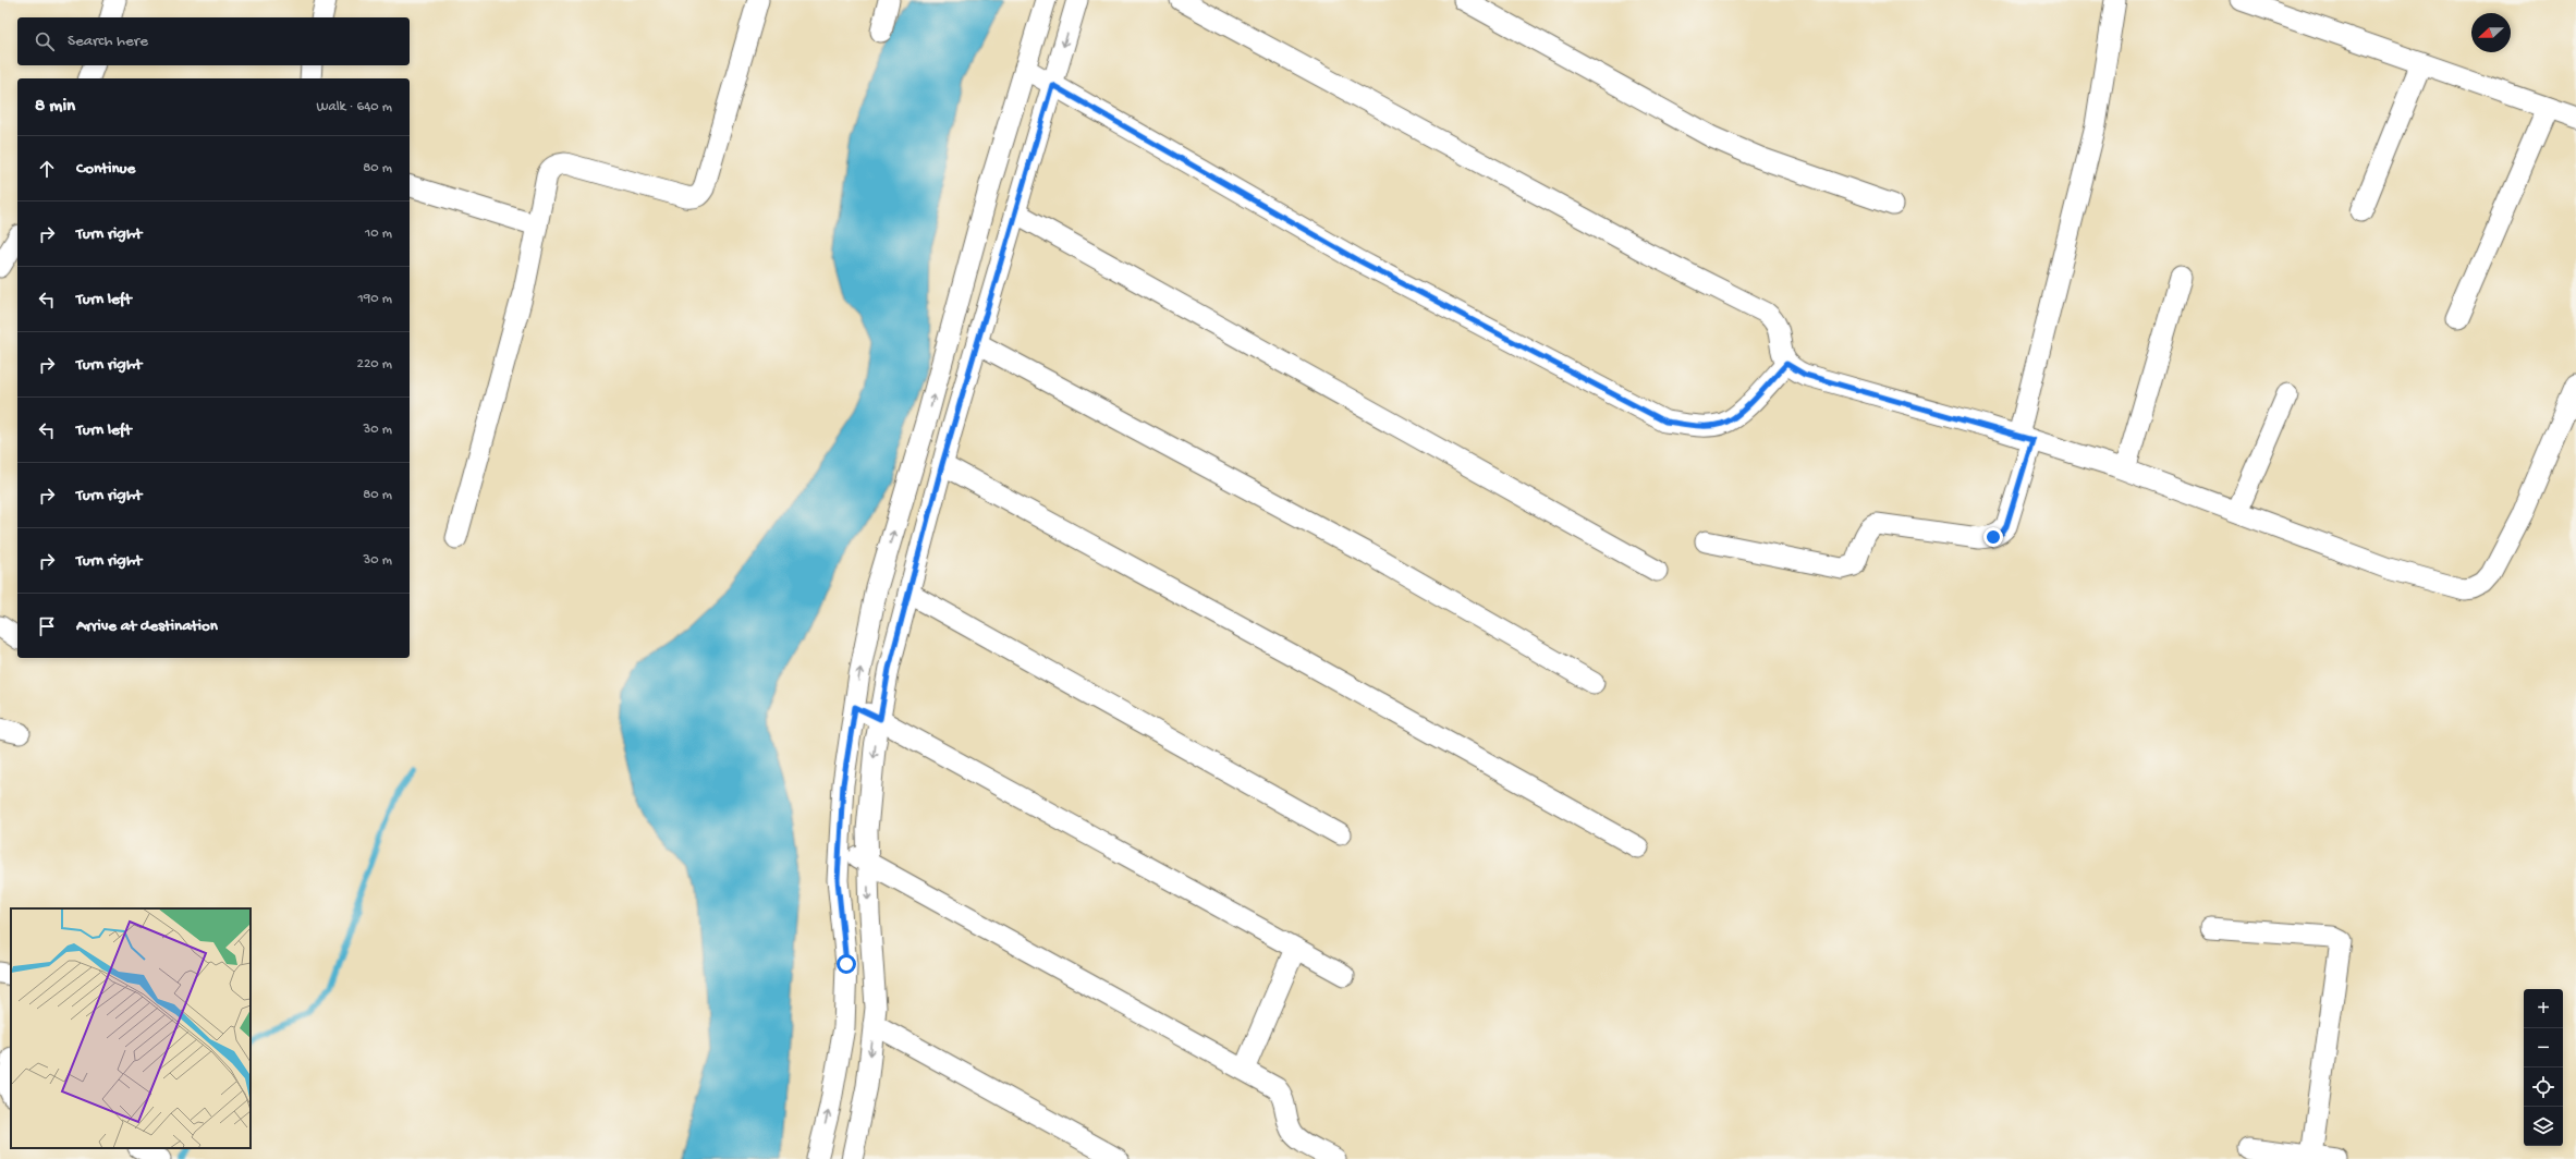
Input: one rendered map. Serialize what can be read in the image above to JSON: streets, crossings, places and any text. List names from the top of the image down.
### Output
{
  "north": "left",
  "page": {
    "search": "Search here",
    "heading": ["8 min", "Walk · 640 m"],
    "list": [
      ["Continue", "80 m"],
      ["Turn right", "10 m"],
      ["Turn left", "190 m"],
      ["Turn right", "220 m"],
      ["Turn left", "30 m"],
      ["Turn right", "80 m"],
      ["Turn right", "30 m"],
      "Arrive at destination"
    ],
    "map_buttons": ["+", "−"]
  }
}
